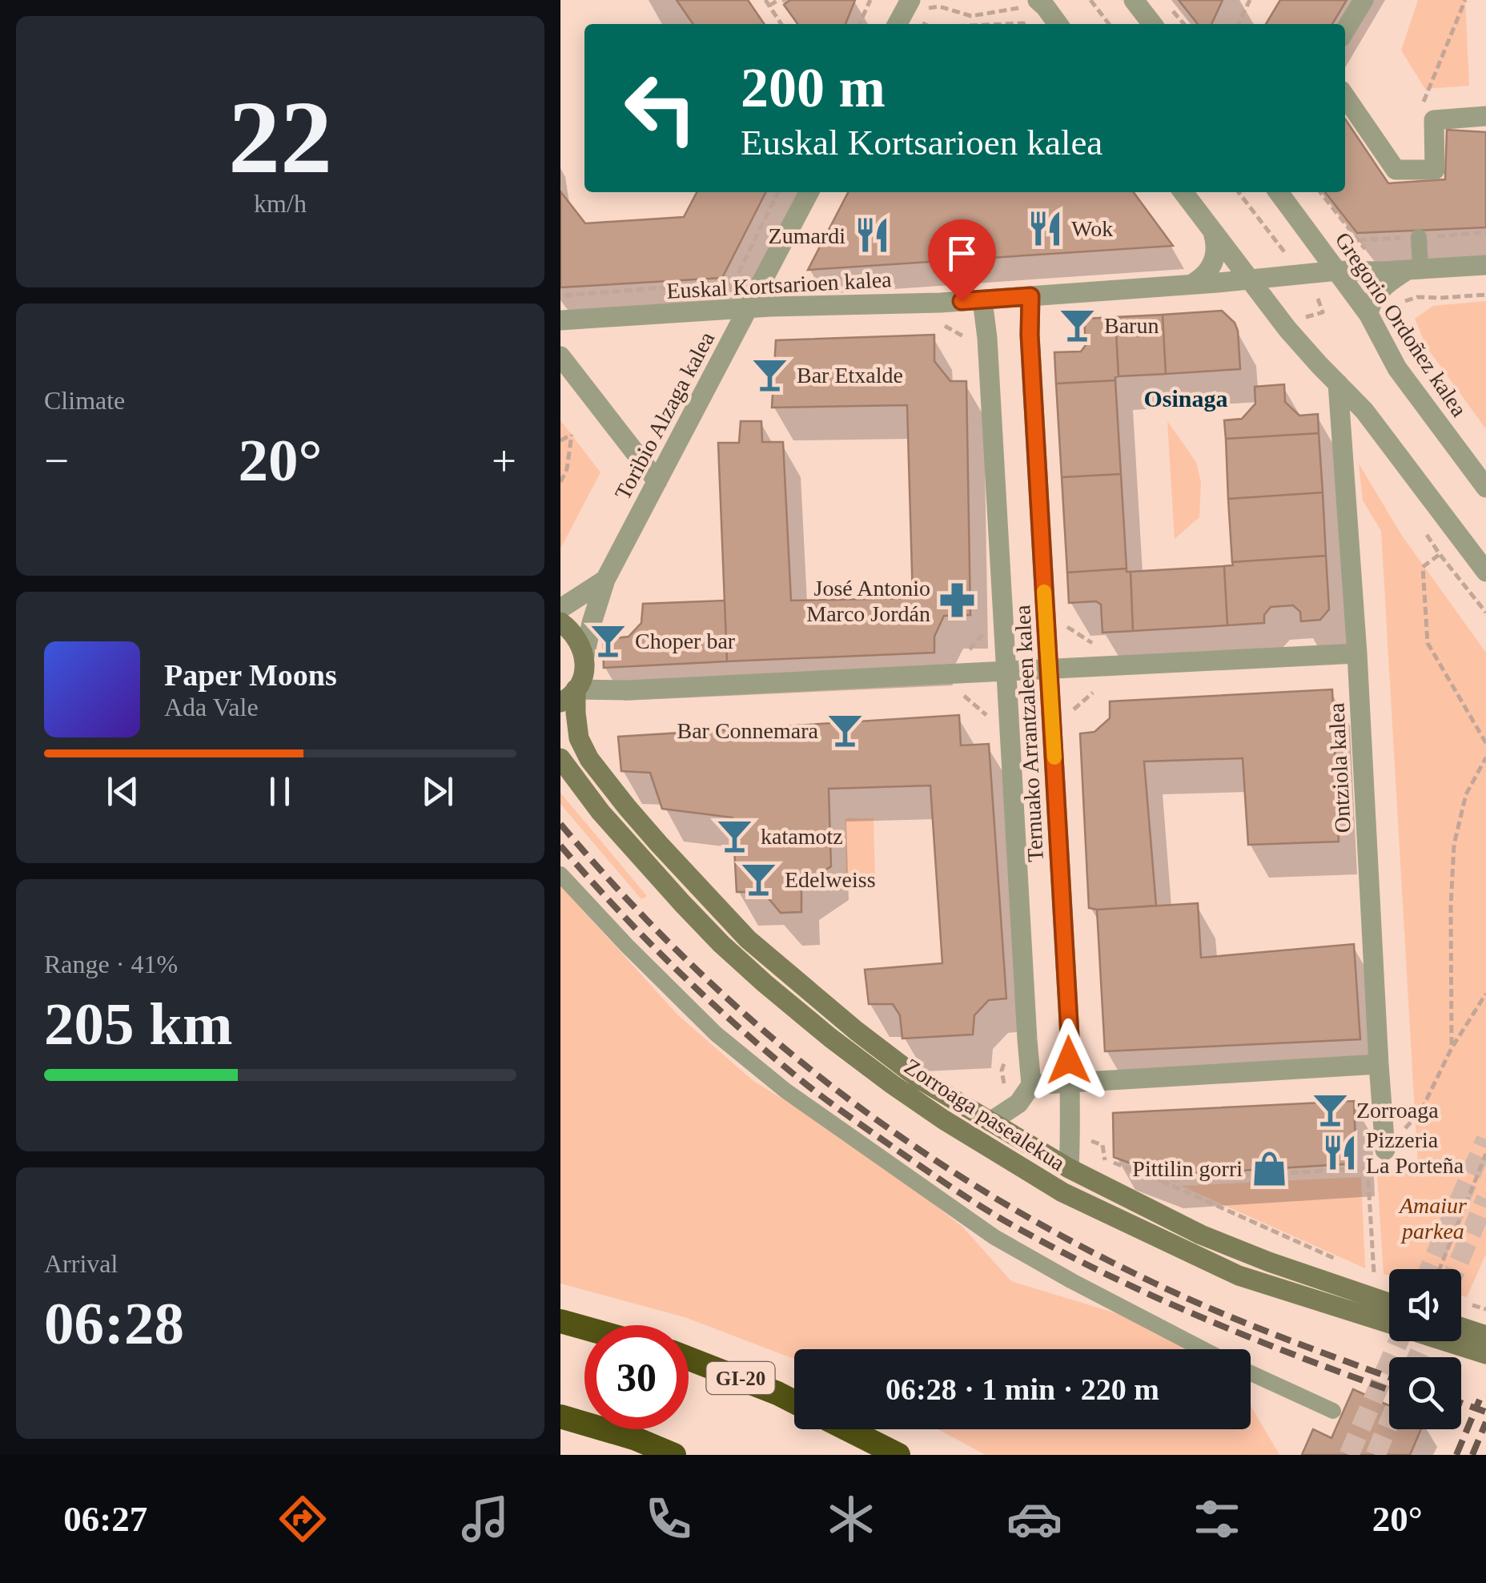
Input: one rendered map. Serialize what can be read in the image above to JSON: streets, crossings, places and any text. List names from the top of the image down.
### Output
{
  "streets": {
    "highway": ["GI-20"],
    "main road": ["Zorroaga pasealekua"],
    "street": [
      "Euskal Kortsarioen kalea",
      "Gregorio Ordoñez kalea",
      "Toribio Alzaga kalea",
      "Ternuako Arrantzaleen kalea",
      "Ontziola kalea"
    ]
  },
  "crossings": [
    ["Euskal Kortsarioen kalea", "Gregorio Ordoñez kalea"],
    ["Euskal Kortsarioen kalea", "Toribio Alzaga kalea"],
    ["Euskal Kortsarioen kalea", "Ternuako Arrantzaleen kalea"],
    ["Toribio Alzaga kalea", "Zorroaga pasealekua"],
    ["Ternuako Arrantzaleen kalea", "Zorroaga pasealekua"]
  ],
  "districts": ["Osinaga"],
  "parks": ["Amaiur parkea"],
  "places": {
    "restaurant": ["Wok", "Zumardi", "Pizzeria La Porteña"],
    "bar": [
      "Barun",
      "Bar Etxalde",
      "Choper bar",
      "Bar Connemara",
      "katamotz",
      "Edelweiss",
      "Zorroaga"
    ],
    "pharmacy": ["José Antonio Marco Jordán"],
    "shop": ["Pittilin gorri"]
  },
  "page": {
    "tile": [
      ["22", "km/h"],
      "Climate",
      ["Range · 41%", "205 km"],
      ["Arrival", "06:28"]
    ],
    "turn": ["200 m", "Euskal Kortsarioen kalea"],
    "heat": ["−", "20°", "+"],
    "song": ["Paper Moons", "Ada Vale"],
    "limit": "30",
    "trip": "06:28 · 1 min · 220 m",
    "tabs": ["06:27", "20°"]
  }
}
